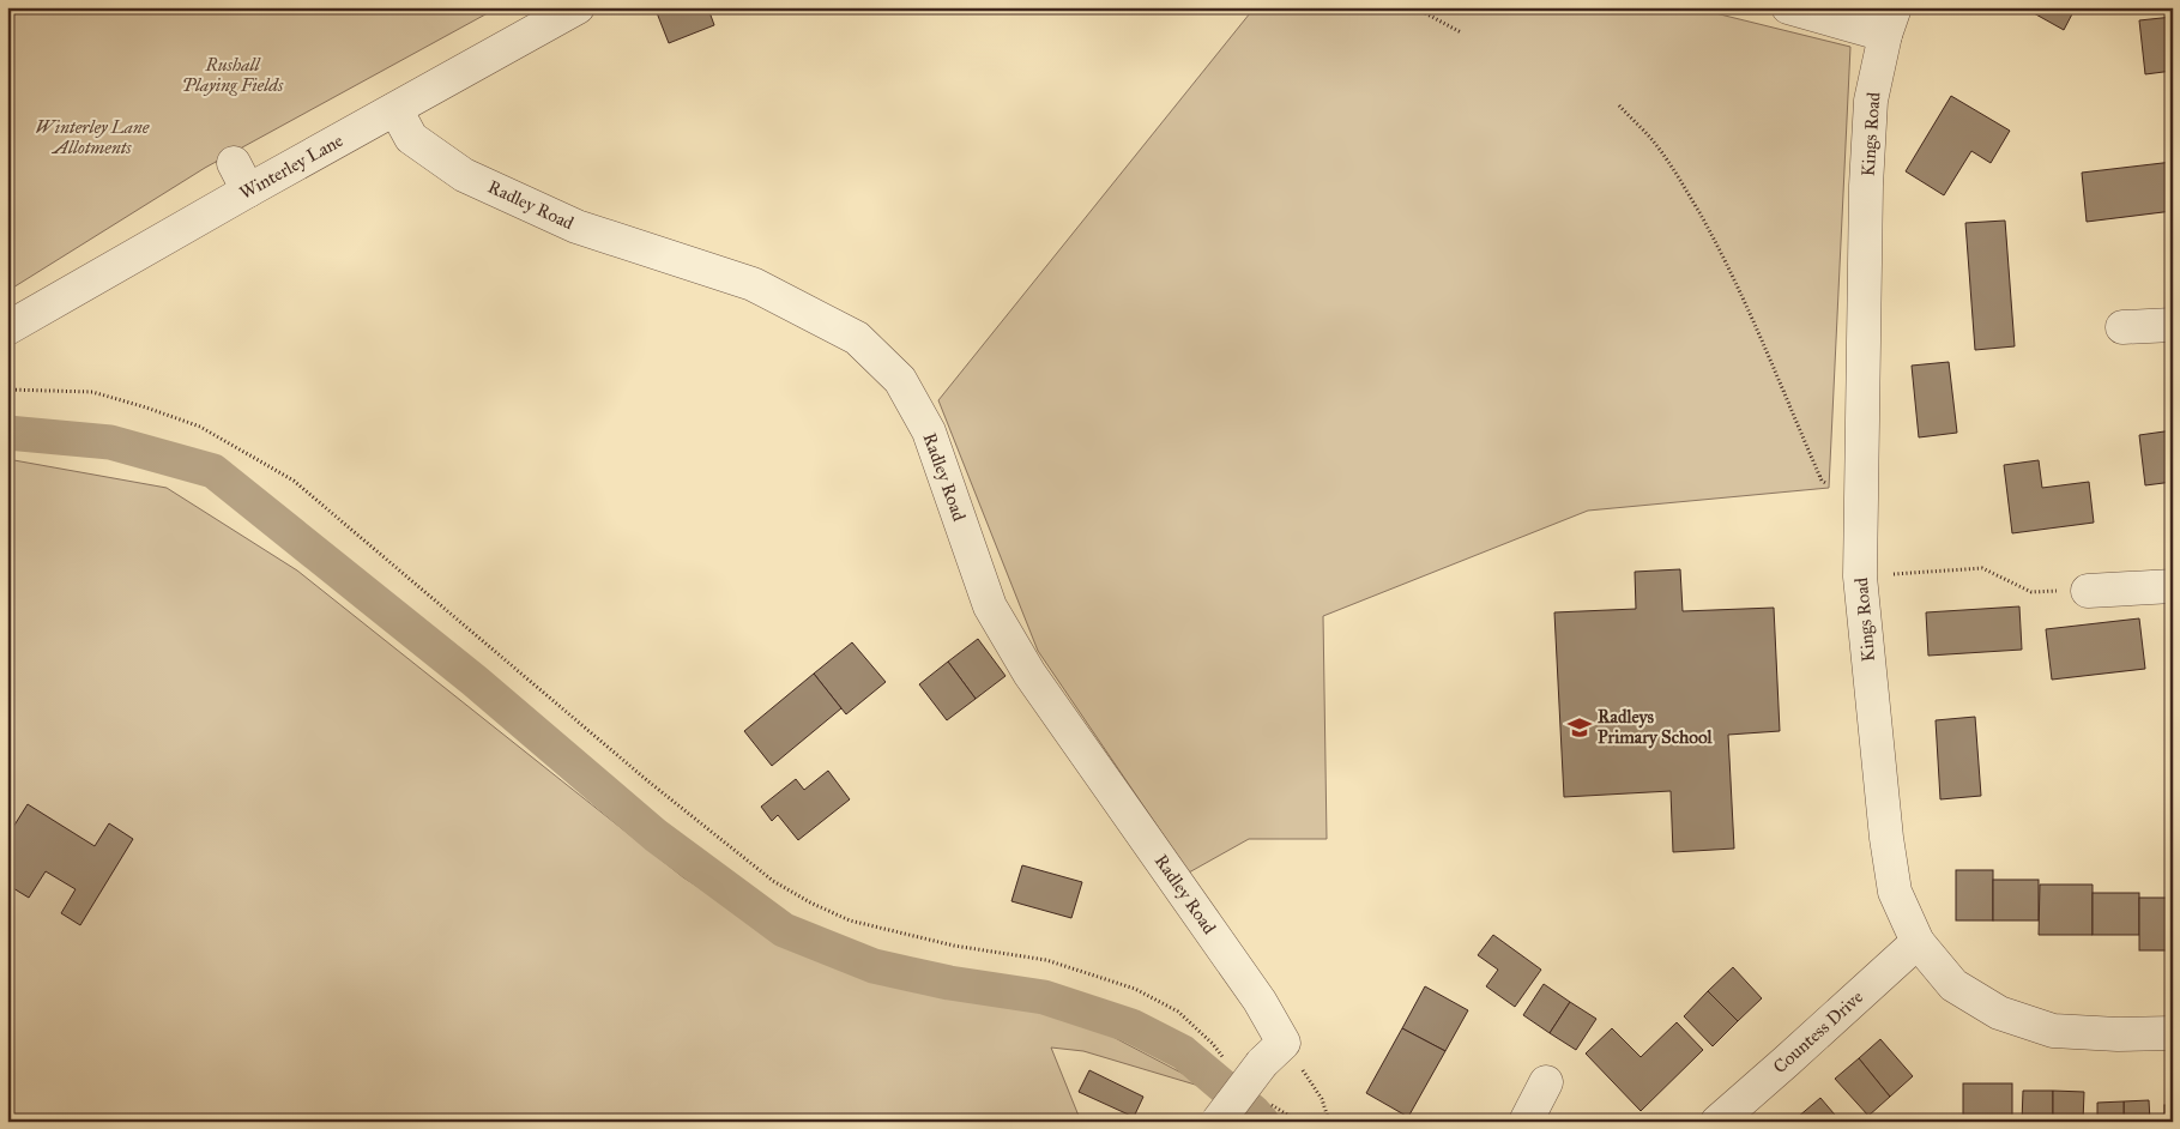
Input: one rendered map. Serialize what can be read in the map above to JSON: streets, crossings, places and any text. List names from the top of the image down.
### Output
{
  "streets": {
    "street": [
      "Kings Road",
      "Winterley Lane",
      "Radley Road",
      "Countess Drive"
    ]
  },
  "crossings": [
    ["Kings Road", "Countess Drive"],
    ["Winterley Lane", "Radley Road"]
  ],
  "parks": ["Rushall Playing Fields", "Winterley Lane Allotments"],
  "places": {
    "school or university": ["Radleys Primary School"]
  }
}
